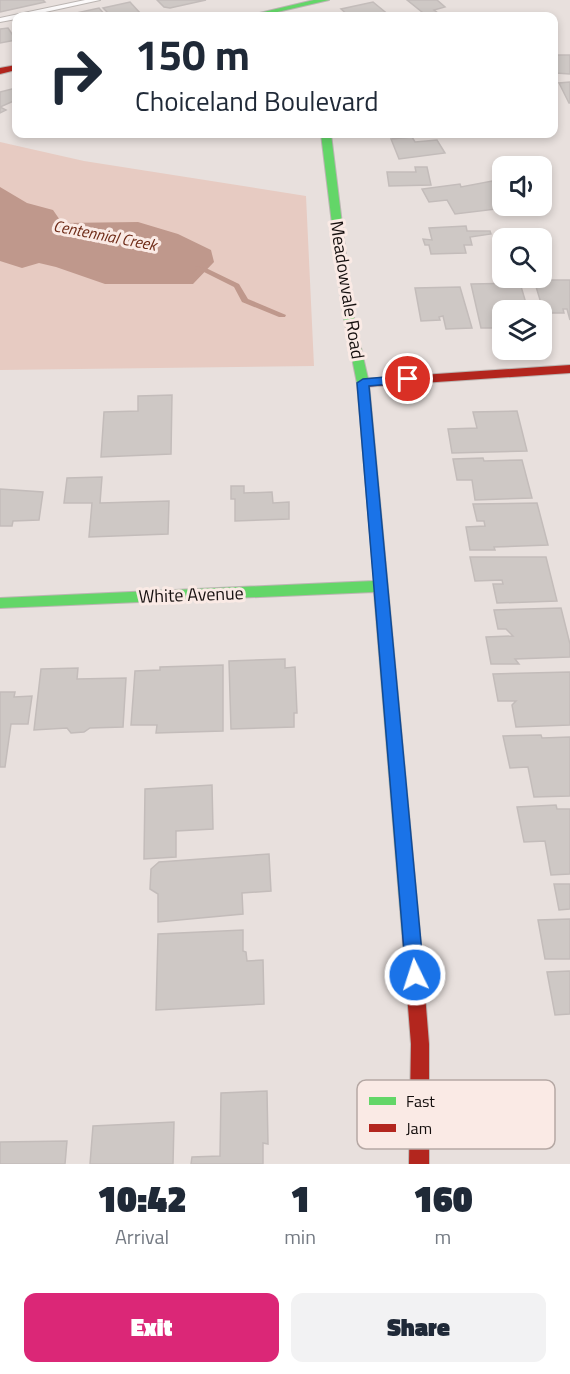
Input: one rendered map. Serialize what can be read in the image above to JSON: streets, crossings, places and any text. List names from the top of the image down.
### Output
{
  "streets": {
    "street": ["Meadowvale Road", "White Avenue"]
  },
  "crossings": [
    ["Meadowvale Road", "White Avenue"]
  ],
  "water": ["Centennial Creek"],
  "legend": ["Fast", "Jam"],
  "page": {
    "turn": ["150 m", "Choiceland Boulevard"],
    "eta": [
      "10:42",
      "Arrival",
      "1",
      "min",
      "160",
      "m"
    ],
    "buttons": ["Exit", "Share"]
  }
}
